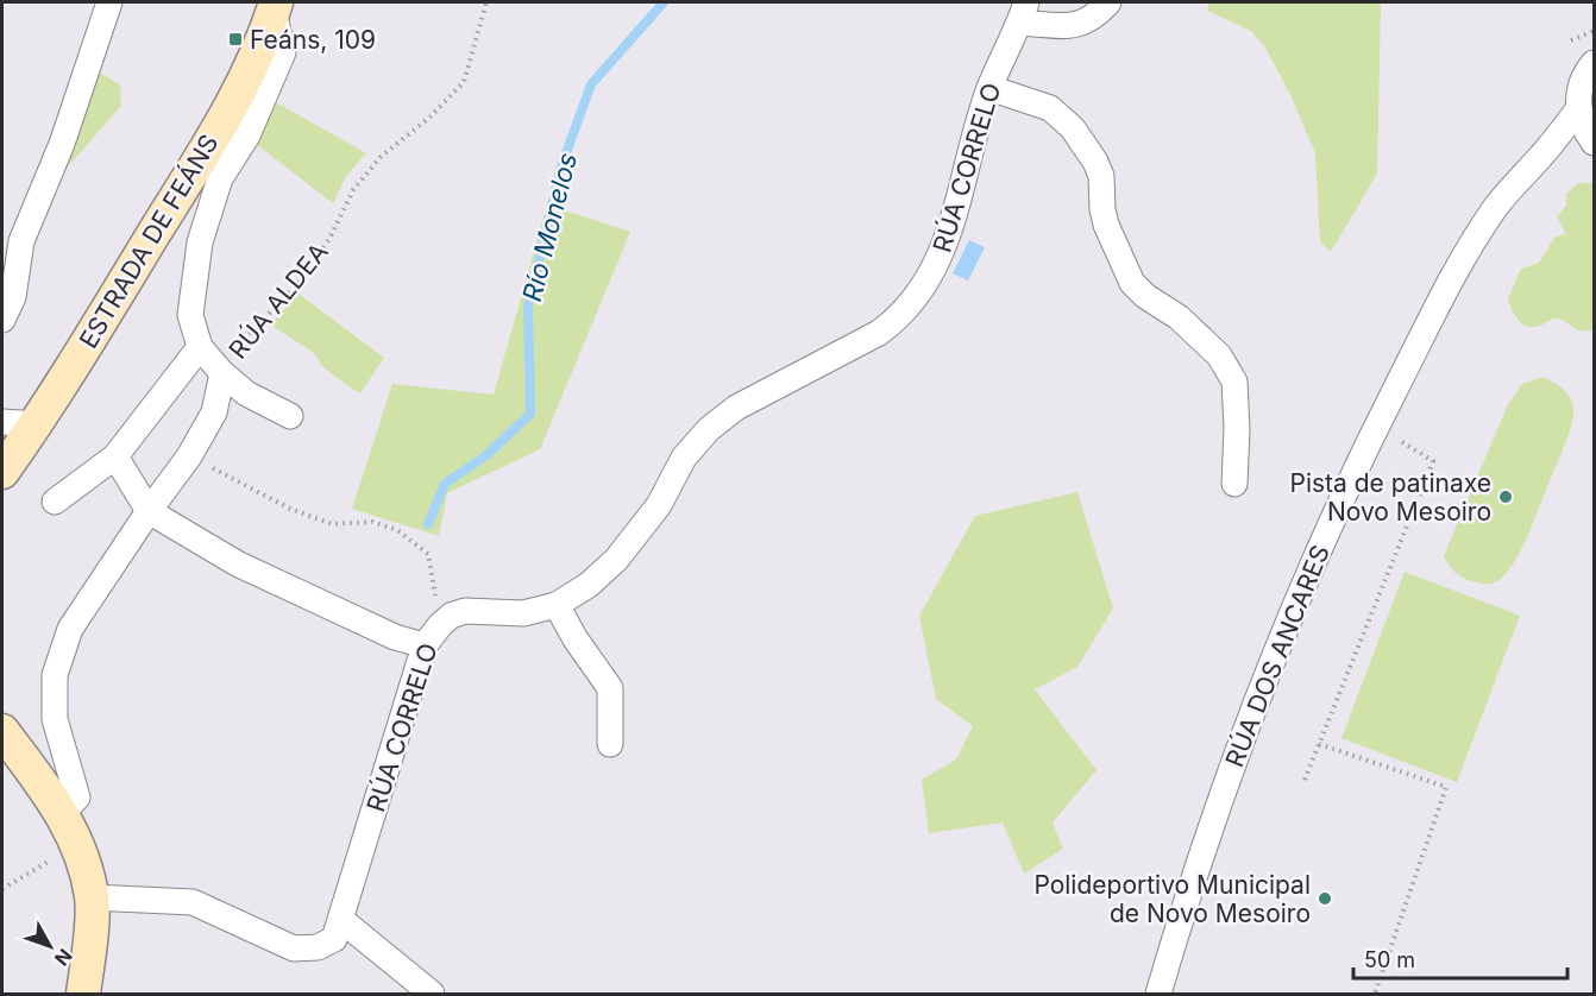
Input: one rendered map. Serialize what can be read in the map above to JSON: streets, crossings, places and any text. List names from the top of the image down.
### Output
{
  "streets": {
    "street": [
      "RÚA CORRELO",
      "ESTRADA DE FEÁNS",
      "RÚA ALDEA",
      "RÚA DOS ANCARES"
    ]
  },
  "water": ["Río Monelos"],
  "places": {
    "transit": ["Feáns, 109"],
    "other": ["Pista de patinaxe Novo Mesoiro", "Polideportivo Municipal de Novo Mesoiro"]
  },
  "scale_bar": "50 m",
  "north": "bottom right"
}
